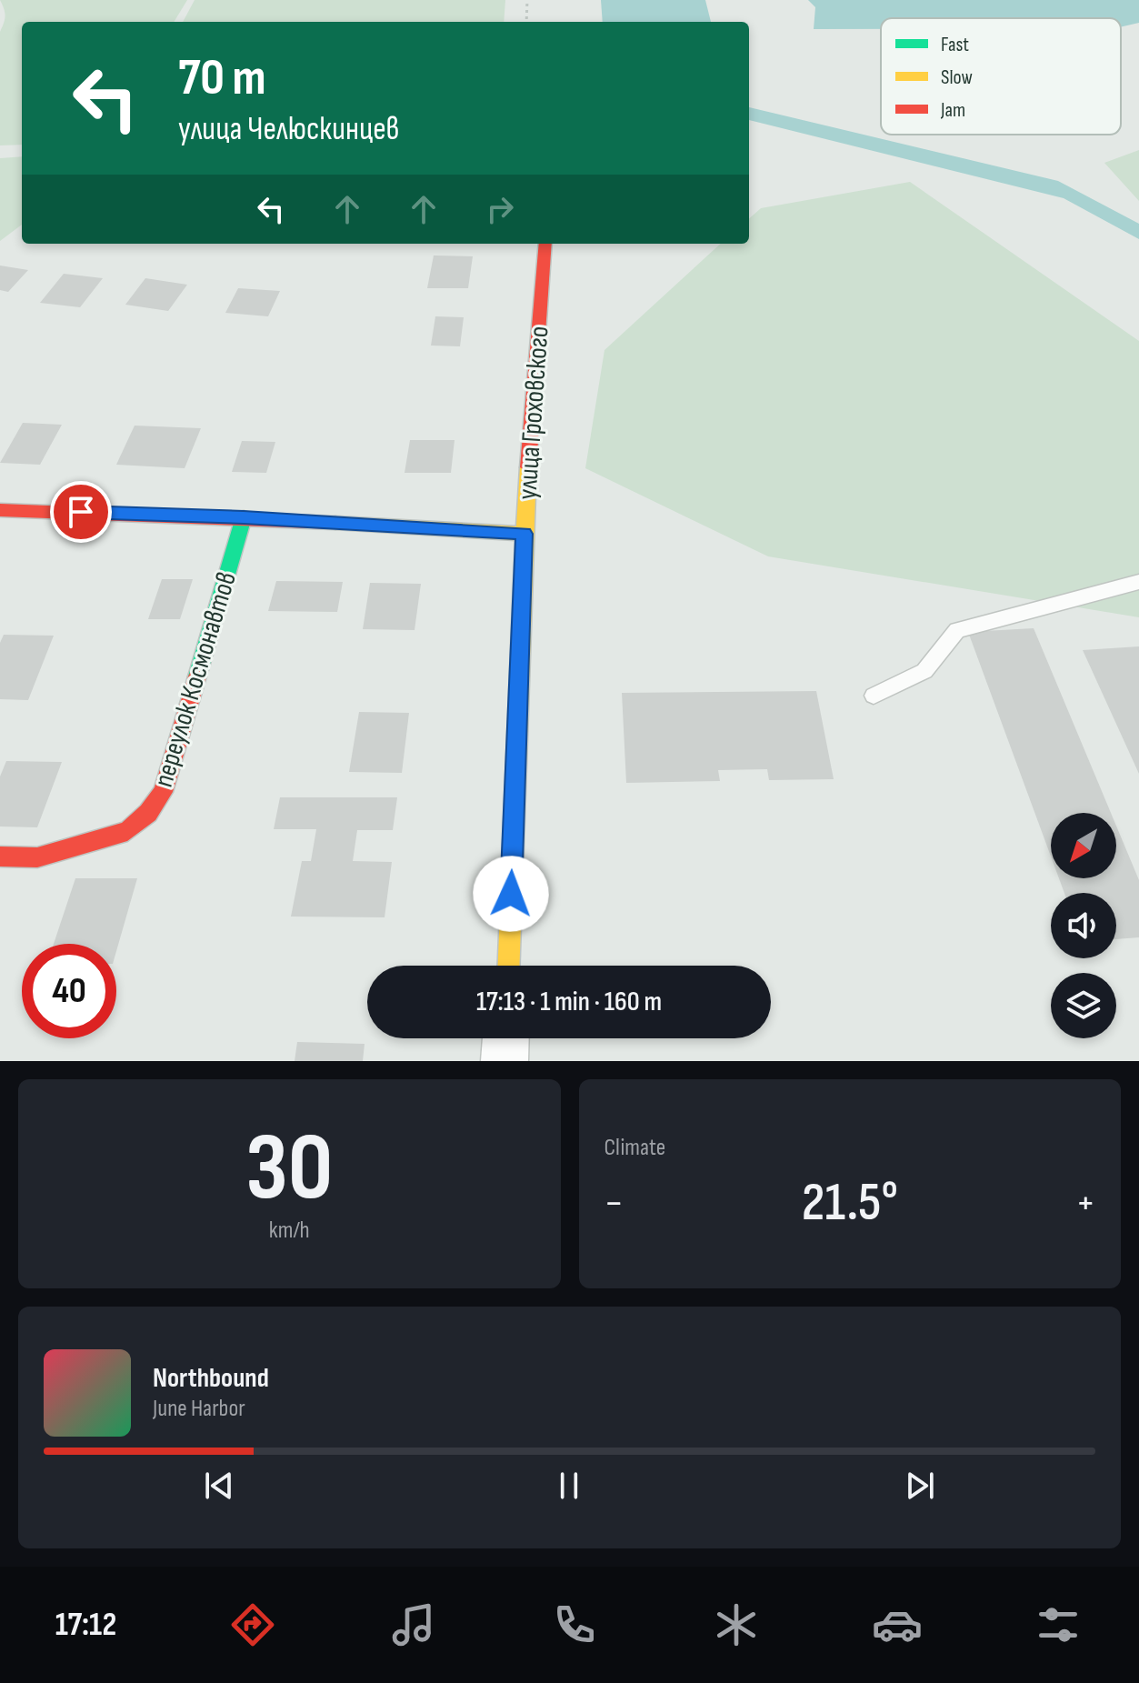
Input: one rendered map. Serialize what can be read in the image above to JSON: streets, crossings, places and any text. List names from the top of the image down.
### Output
{
  "streets": {
    "street": ["улица Гроховского", "переулок Космонавтов"]
  },
  "legend": ["Fast", "Slow", "Jam"],
  "north": "bottom left",
  "page": {
    "turn": ["70 m", "улица Челюскинцев"],
    "limit": "40",
    "trip": "17:13 · 1 min · 160 m",
    "tile": [
      ["30", "km/h"],
      "Climate"
    ],
    "heat": ["−", "21.5°", "+"],
    "song": ["Northbound", "June Harbor"],
    "tabs": "17:12"
  }
}
